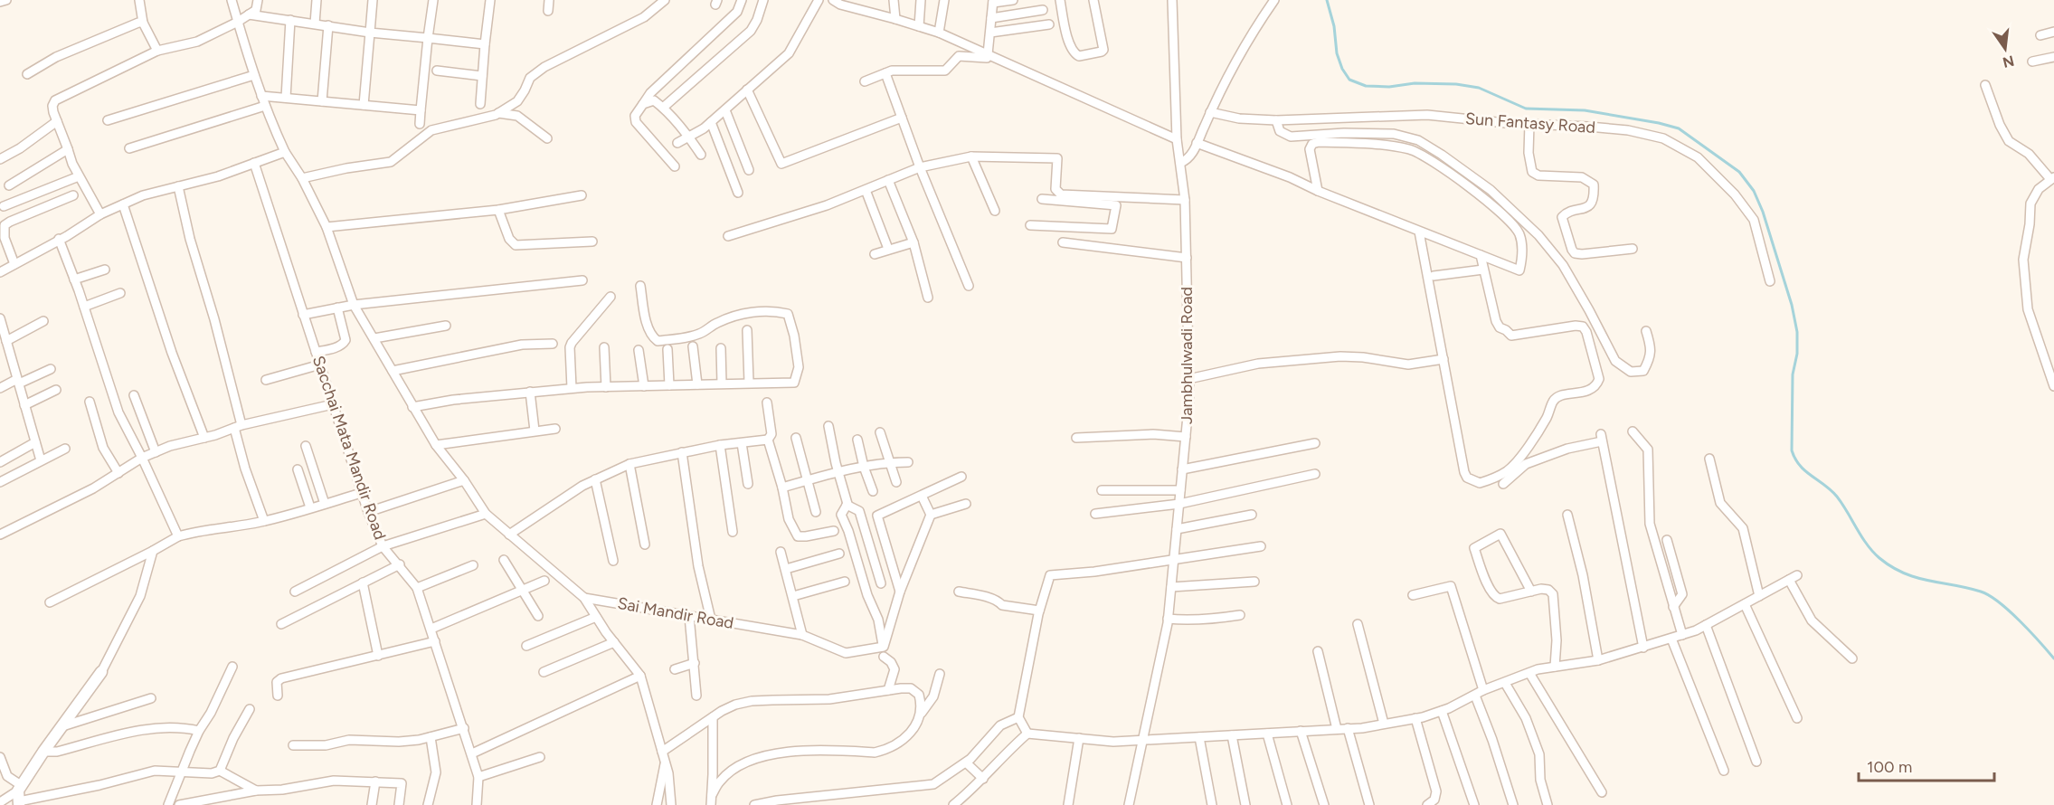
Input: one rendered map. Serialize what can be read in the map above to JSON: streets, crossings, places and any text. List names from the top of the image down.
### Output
{
  "streets": {
    "street": [
      "Sun Fantasy Road",
      "Jambhulwadi Road",
      "Sacchai Mata Mandir Road",
      "Sai Mandir Road"
    ]
  },
  "scale_bar": "100 m",
  "north": "bottom"
}
